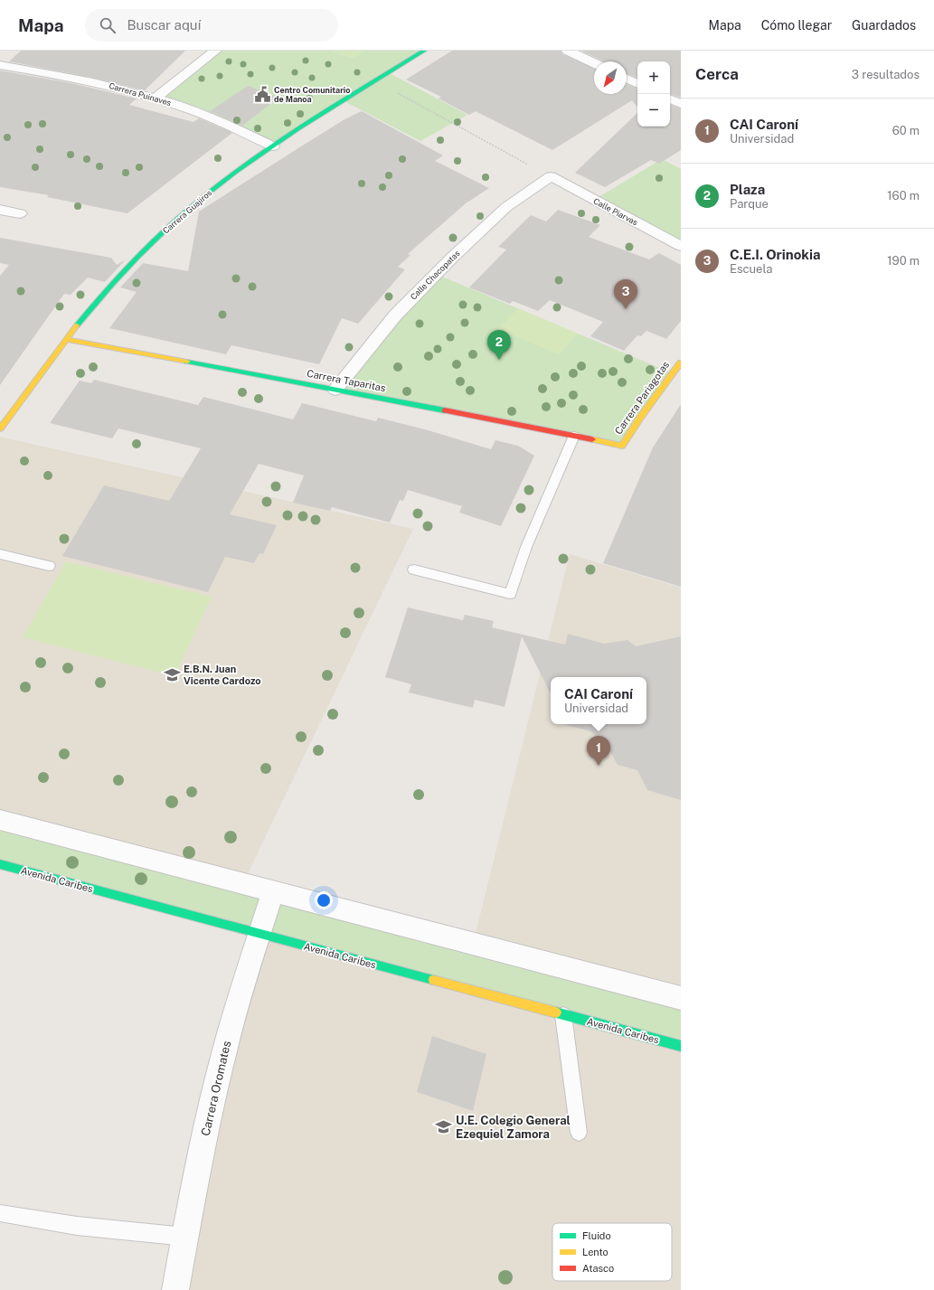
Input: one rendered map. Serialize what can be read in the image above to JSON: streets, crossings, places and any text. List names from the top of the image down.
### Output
{
  "streets": {
    "street": [
      "Carrera Puinaves",
      "Carrera Guajiros",
      "Calle Piarvas",
      "Calle Chacopatas",
      "Carrera Taparitas",
      "Carrera Pariagotas",
      "Avenida Caribes",
      "Carrera Oromates"
    ]
  },
  "crossings": [
    ["Carrera Puinaves", "Carrera Guajiros"],
    ["Carrera Guajiros", "Carrera Taparitas"],
    ["Calle Piarvas", "Calle Chacopatas"],
    ["Calle Chacopatas", "Carrera Taparitas"],
    ["Carrera Taparitas", "Carrera Pariagotas"],
    ["Avenida Caribes", "Carrera Oromates"]
  ],
  "places": {
    "public building": ["Centro Comunitario de Manoa"],
    "school or university": ["E.B.N. Juan Vicente Cardozo", "U.E. Colegio General Ezequiel Zamora"]
  },
  "legend": ["Fluido", "Lento", "Atasco"],
  "north": "bottom left",
  "page": {
    "header": "Mapa",
    "search": "Buscar aquí",
    "nav": ["Mapa", "Cómo llegar", "Guardados"],
    "heading": ["Cerca", "3 resultados"],
    "map_buttons": ["+", "−"],
    "list": [
      {
        "mark": "1",
        "name": "CAI Caroní",
        "note": "Universidad",
        "value": "60 m"
      },
      {
        "mark": "2",
        "name": "Plaza",
        "note": "Parque",
        "value": "160 m"
      },
      {
        "mark": "3",
        "name": "C.E.I. Orinokia",
        "note": "Escuela",
        "value": "190 m"
      }
    ],
    "pins": ["3", "2", "1"],
    "popup": ["CAI Caroní", "Universidad"]
  }
}
